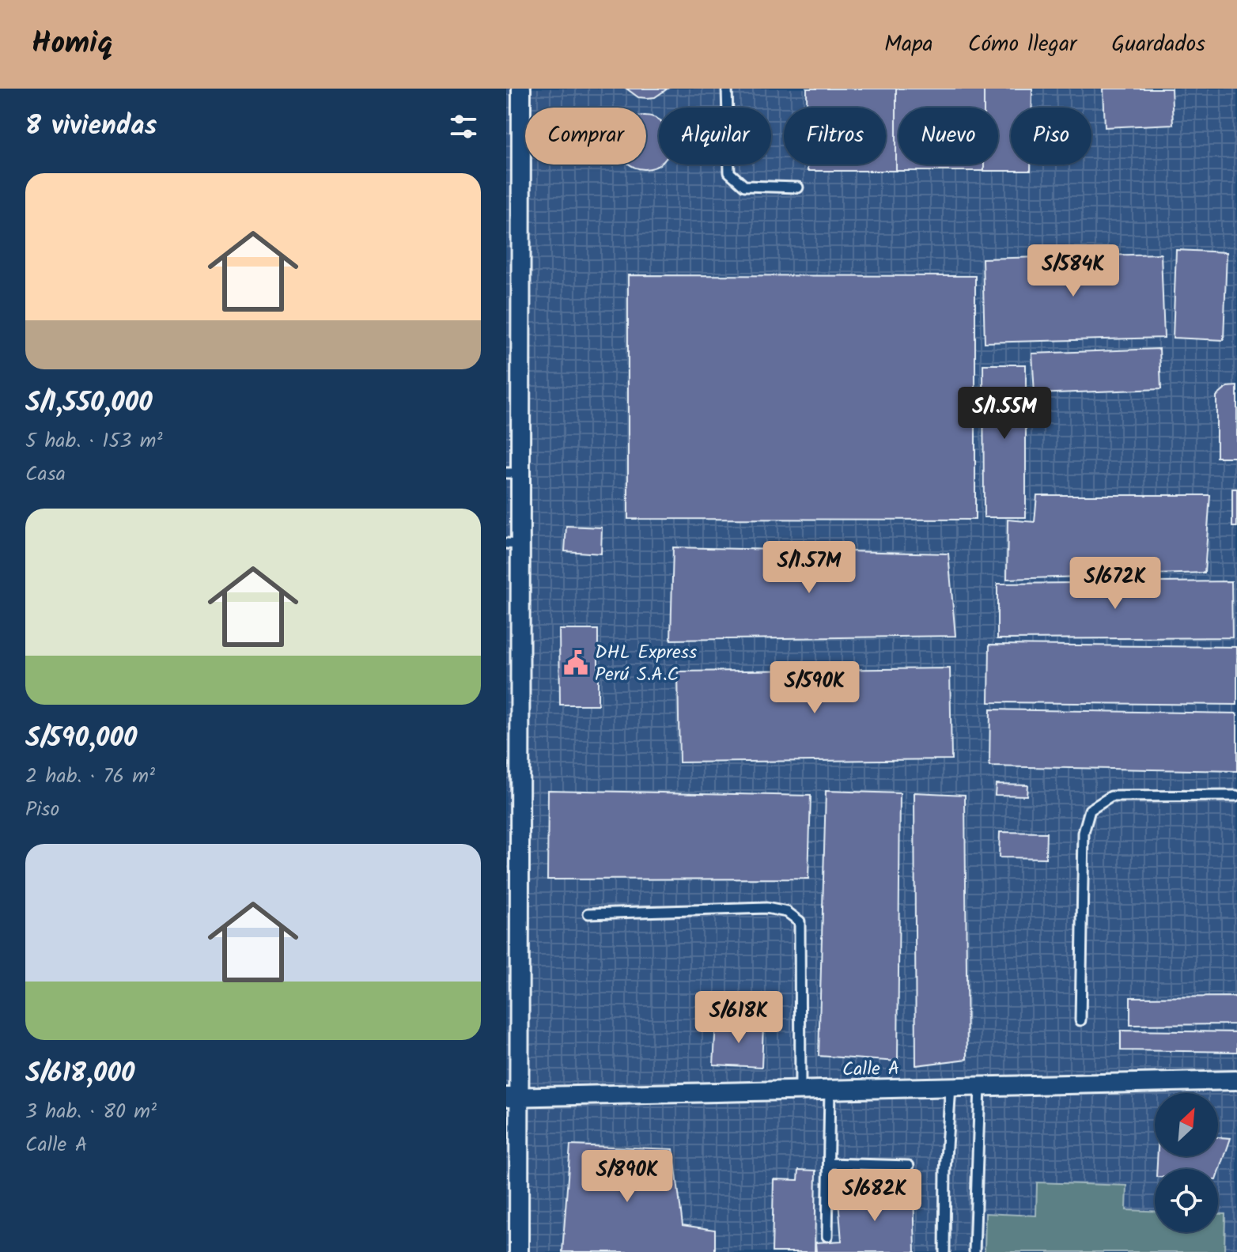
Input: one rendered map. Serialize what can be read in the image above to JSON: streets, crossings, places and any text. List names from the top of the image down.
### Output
{
  "streets": {
    "street": ["Calle A"]
  },
  "places": {
    "public building": ["DHL Express Perú S.A.C"]
  },
  "north": "top right",
  "page": {
    "header": "Homiq",
    "nav": ["Mapa", "Cómo llegar", "Guardados"],
    "heading": "8 viviendas",
    "chip": [
      "Comprar",
      "Alquilar",
      "Filtros",
      "Nuevo",
      "Piso"
    ],
    "list": [
      {
        "name": "S/1,550,000",
        "note": "5 hab. · 153 m² · Casa"
      },
      {
        "name": "S/590,000",
        "note": "2 hab. · 76 m² · Piso"
      },
      {
        "name": "S/618,000",
        "note": "3 hab. · 80 m² · Calle A"
      }
    ],
    "price": [
      "S/584K",
      "S/1.55M",
      "S/1.57M",
      "S/672K",
      "S/590K",
      "S/618K",
      "S/890K",
      "S/682K"
    ]
  }
}
